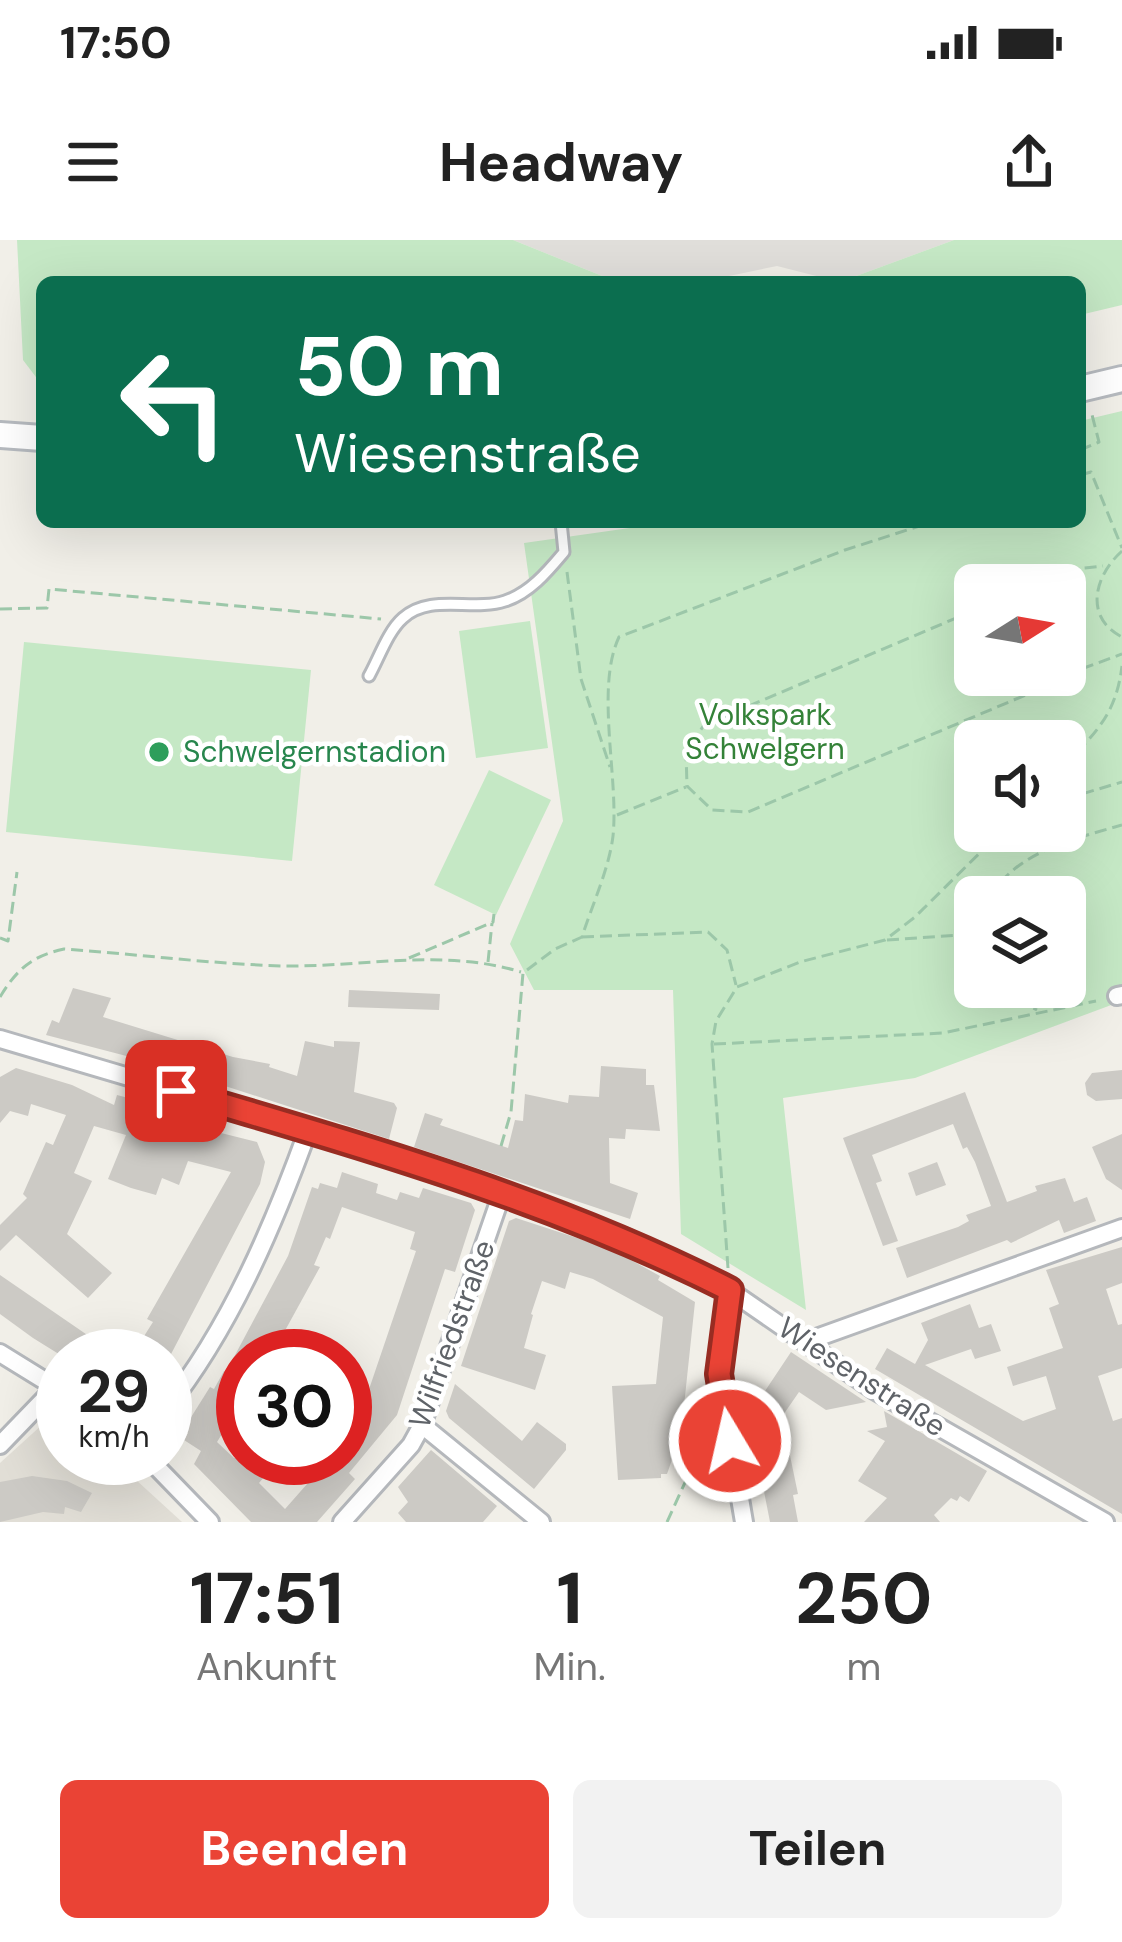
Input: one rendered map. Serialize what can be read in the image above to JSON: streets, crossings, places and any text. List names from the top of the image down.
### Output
{
  "streets": {
    "street": ["Wilfriedstraße", "Wiesenstraße"]
  },
  "crossings": [
    ["Wilfriedstraße", "Wiesenstraße"]
  ],
  "parks": ["Volkspark Schwelgern"],
  "places": ["Schwelgernstadion"],
  "north": "right",
  "page": {
    "status": "17:50",
    "header": "Headway",
    "turn": ["50 m", "Wiesenstraße"],
    "speed": "29 km/h",
    "limit": "30",
    "eta": [
      "17:51",
      "Ankunft",
      "1",
      "Min.",
      "250",
      "m"
    ],
    "buttons": ["Beenden", "Teilen"]
  }
}
